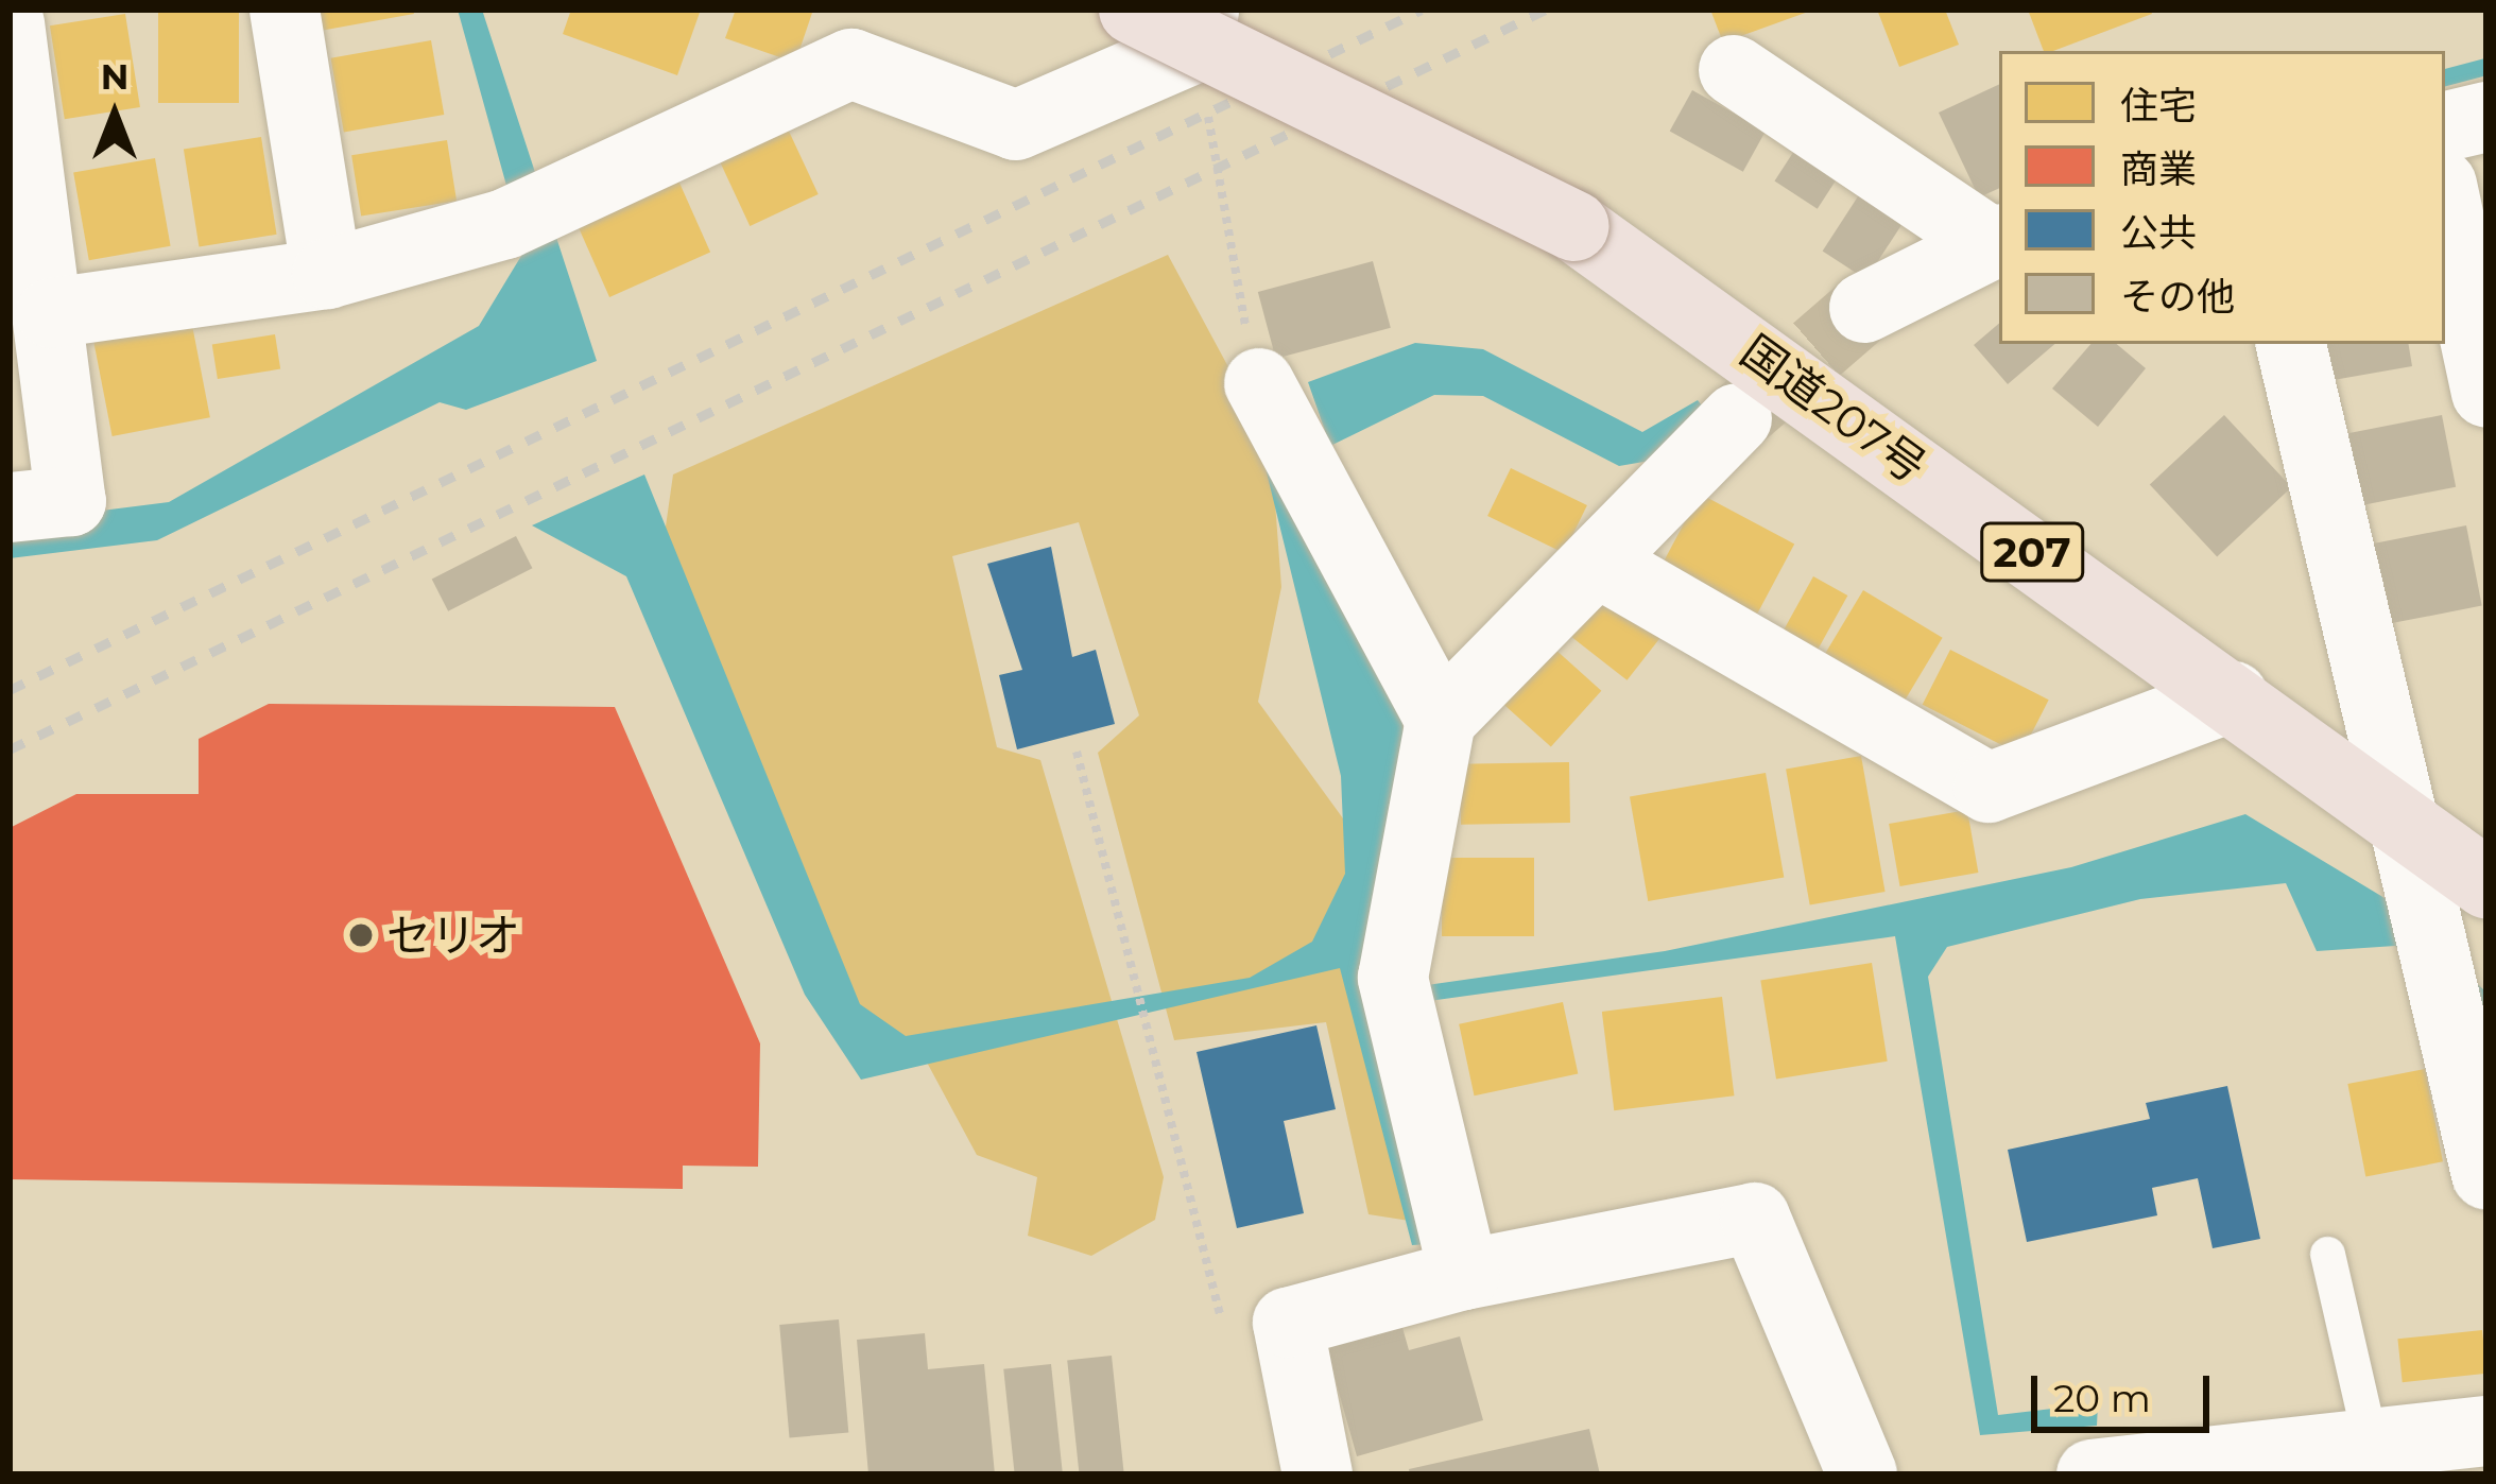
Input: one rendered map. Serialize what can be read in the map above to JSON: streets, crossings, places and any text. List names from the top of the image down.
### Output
{
  "streets": {
    "highway": ["国道207号", "207"]
  },
  "places": ["セリオ"],
  "legend": [
    "住宅",
    "商業",
    "公共",
    "その他"
  ],
  "scale_bar": "20 m",
  "north": "top"
}
